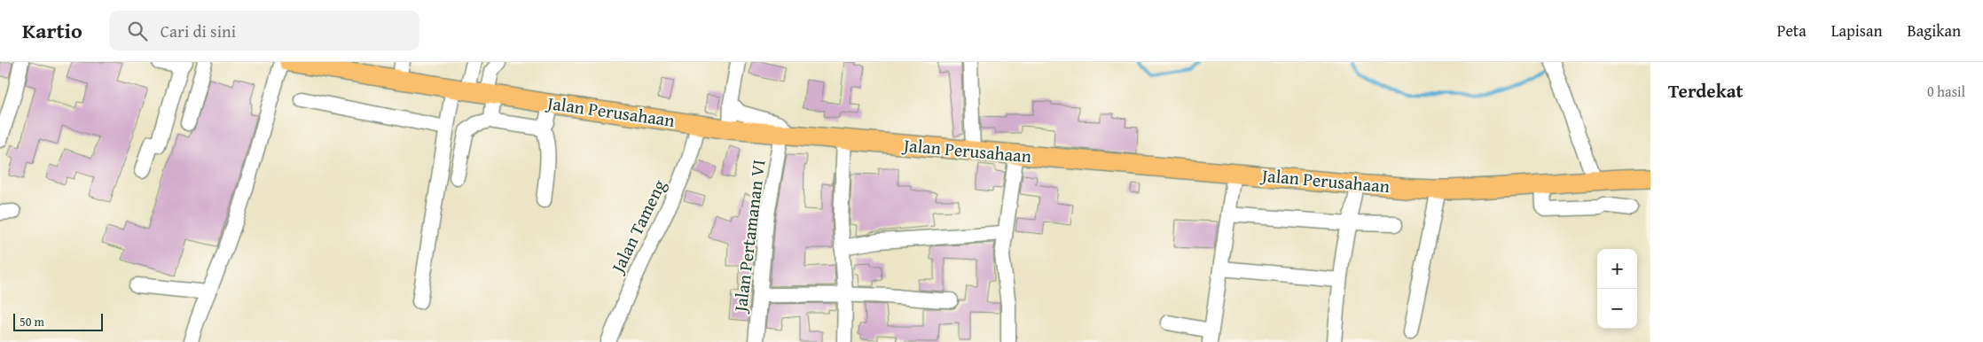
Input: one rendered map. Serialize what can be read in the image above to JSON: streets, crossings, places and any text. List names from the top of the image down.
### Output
{
  "streets": {
    "main road": ["Jalan Perusahaan"],
    "street": ["Jalan Tameng", "Jalan Pertamanan VI"]
  },
  "crossings": [
    ["Jalan Perusahaan", "Jalan Tameng"],
    ["Jalan Perusahaan", "Jalan Pertamanan VI"]
  ],
  "scale_bar": "50 m",
  "page": {
    "header": "Kartio",
    "search": "Cari di sini",
    "nav": ["Peta", "Lapisan", "Bagikan"],
    "heading": ["Terdekat", "0 hasil"],
    "map_buttons": ["+", "−"],
    "scale": "50 m"
  }
}
